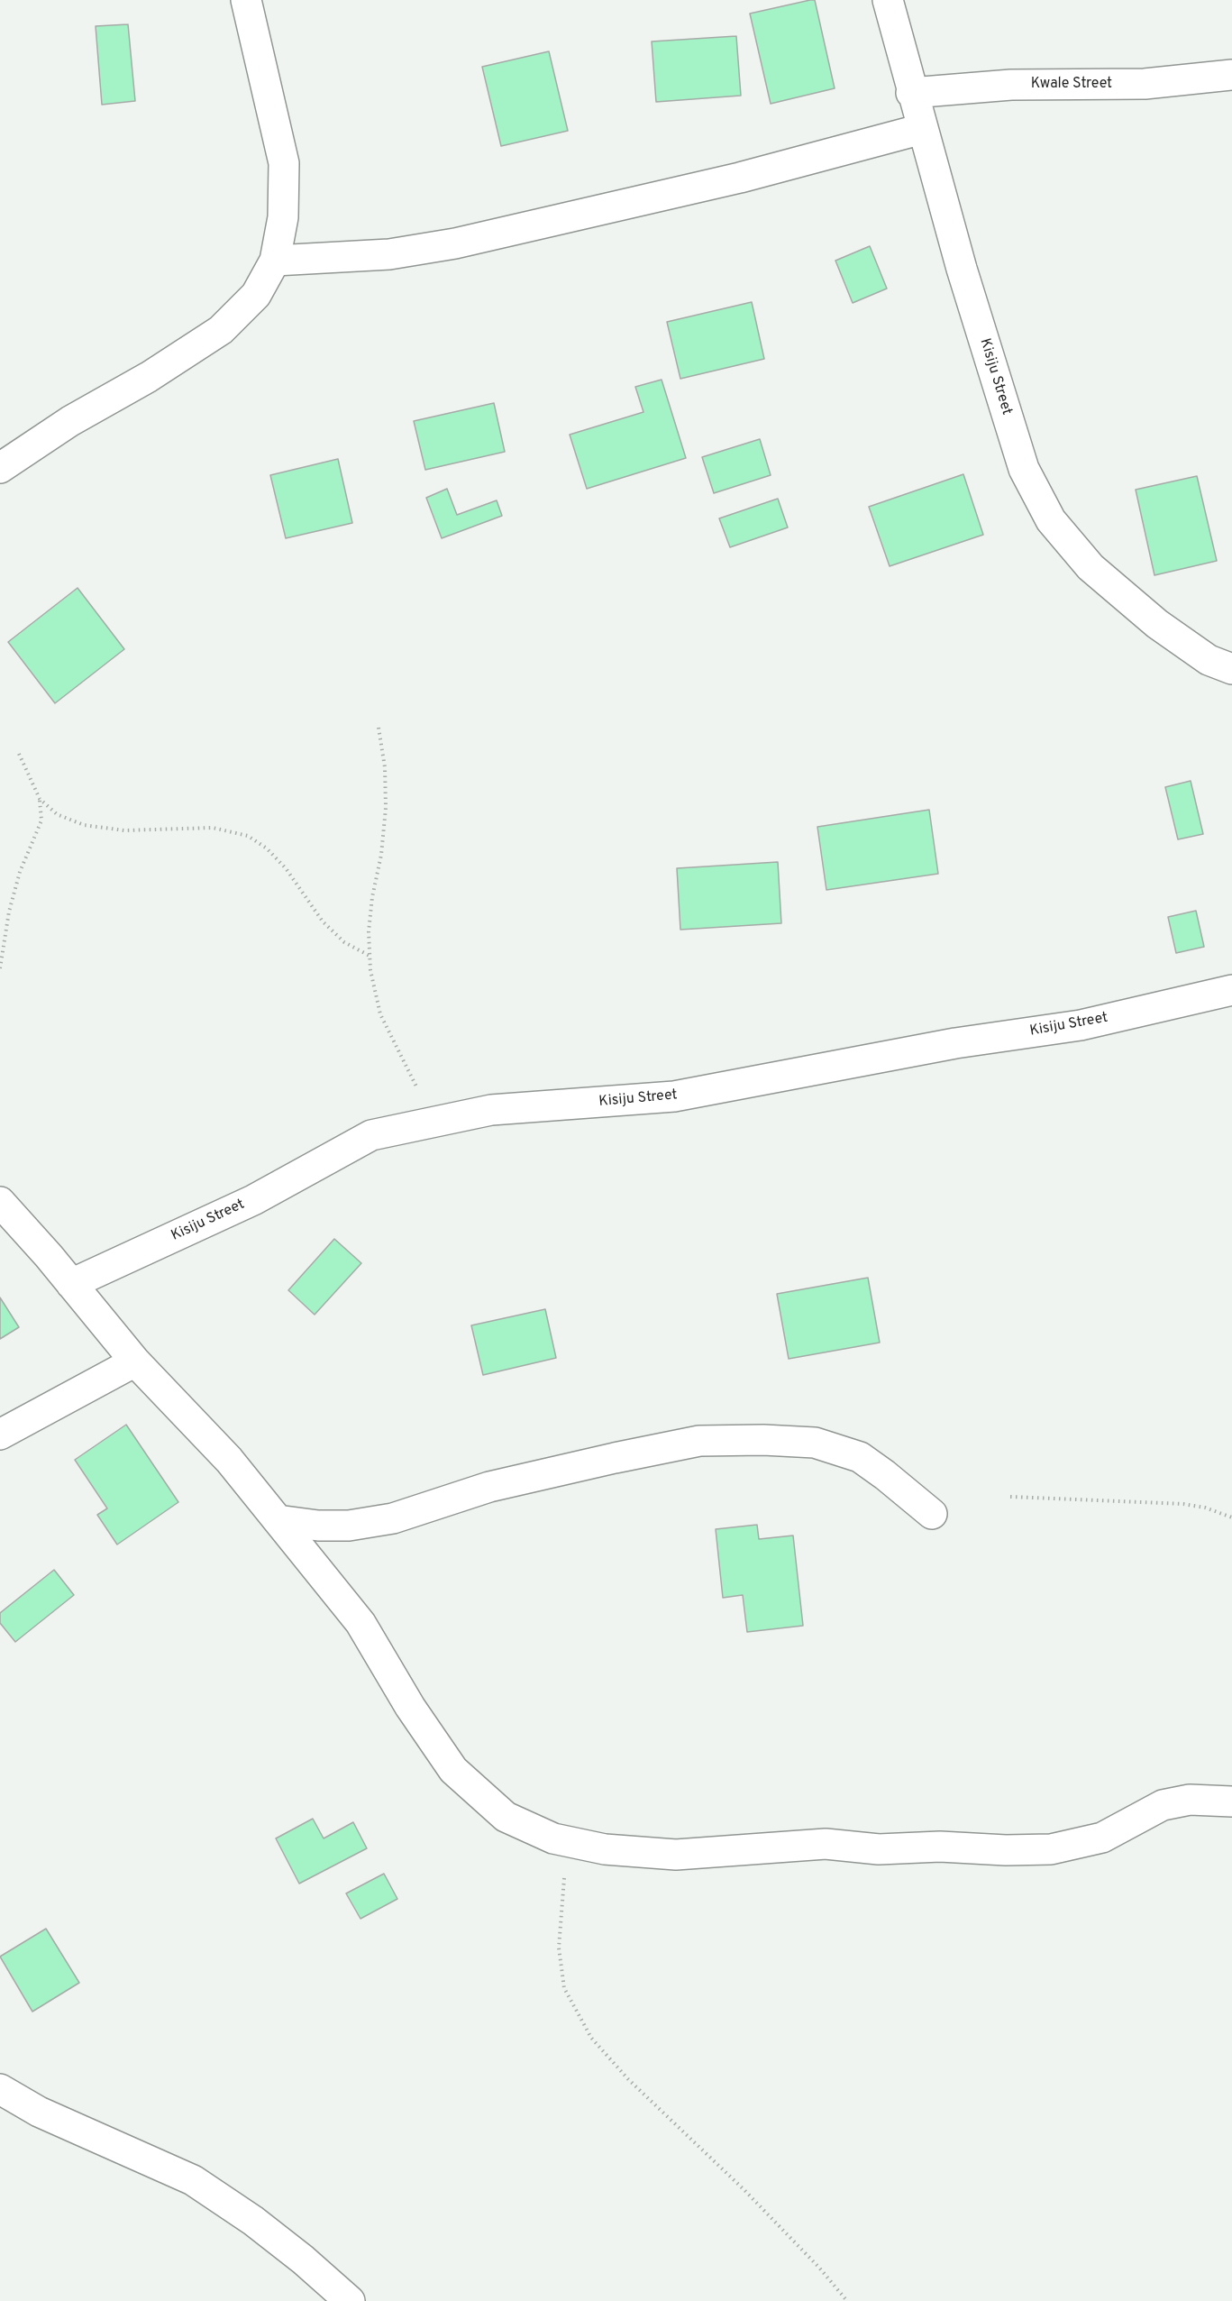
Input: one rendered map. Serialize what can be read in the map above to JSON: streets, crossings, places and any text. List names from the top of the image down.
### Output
{
  "streets": {
    "street": ["Kwale Street", "Kisiju Street"]
  },
  "crossings": [
    ["Kwale Street", "Kisiju Street"]
  ]
}
